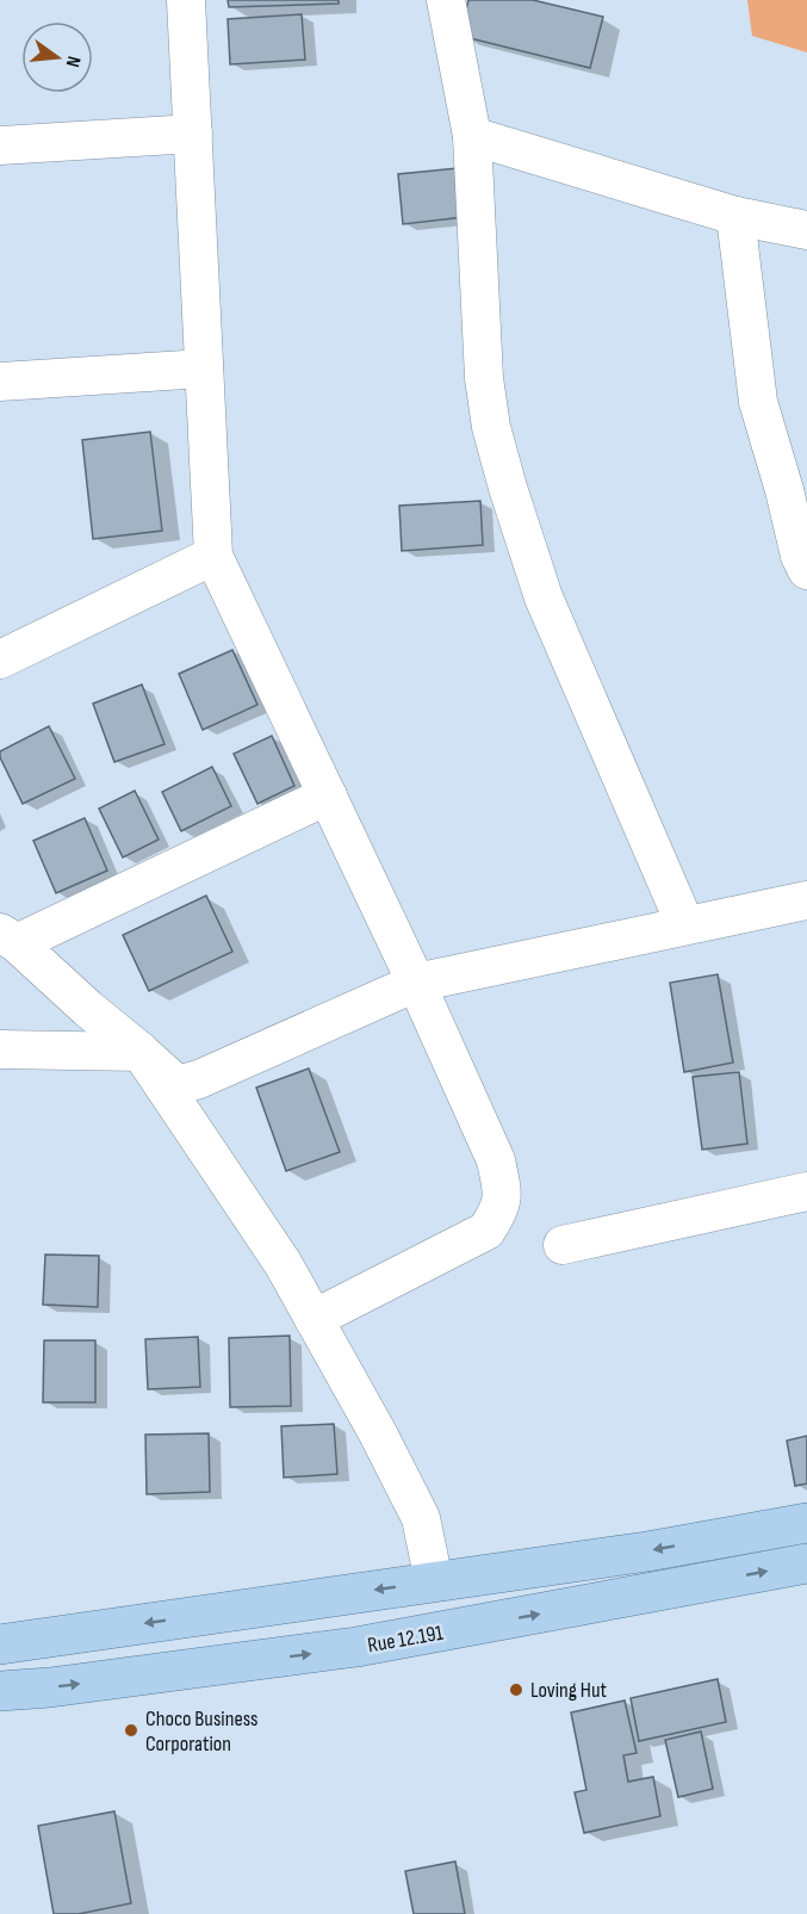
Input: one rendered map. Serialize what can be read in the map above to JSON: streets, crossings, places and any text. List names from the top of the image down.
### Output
{
  "streets": {
    "main road": ["Rue 12.191"]
  },
  "places": ["Loving Hut", "Choco Business Corporation"],
  "north": "right"
}
